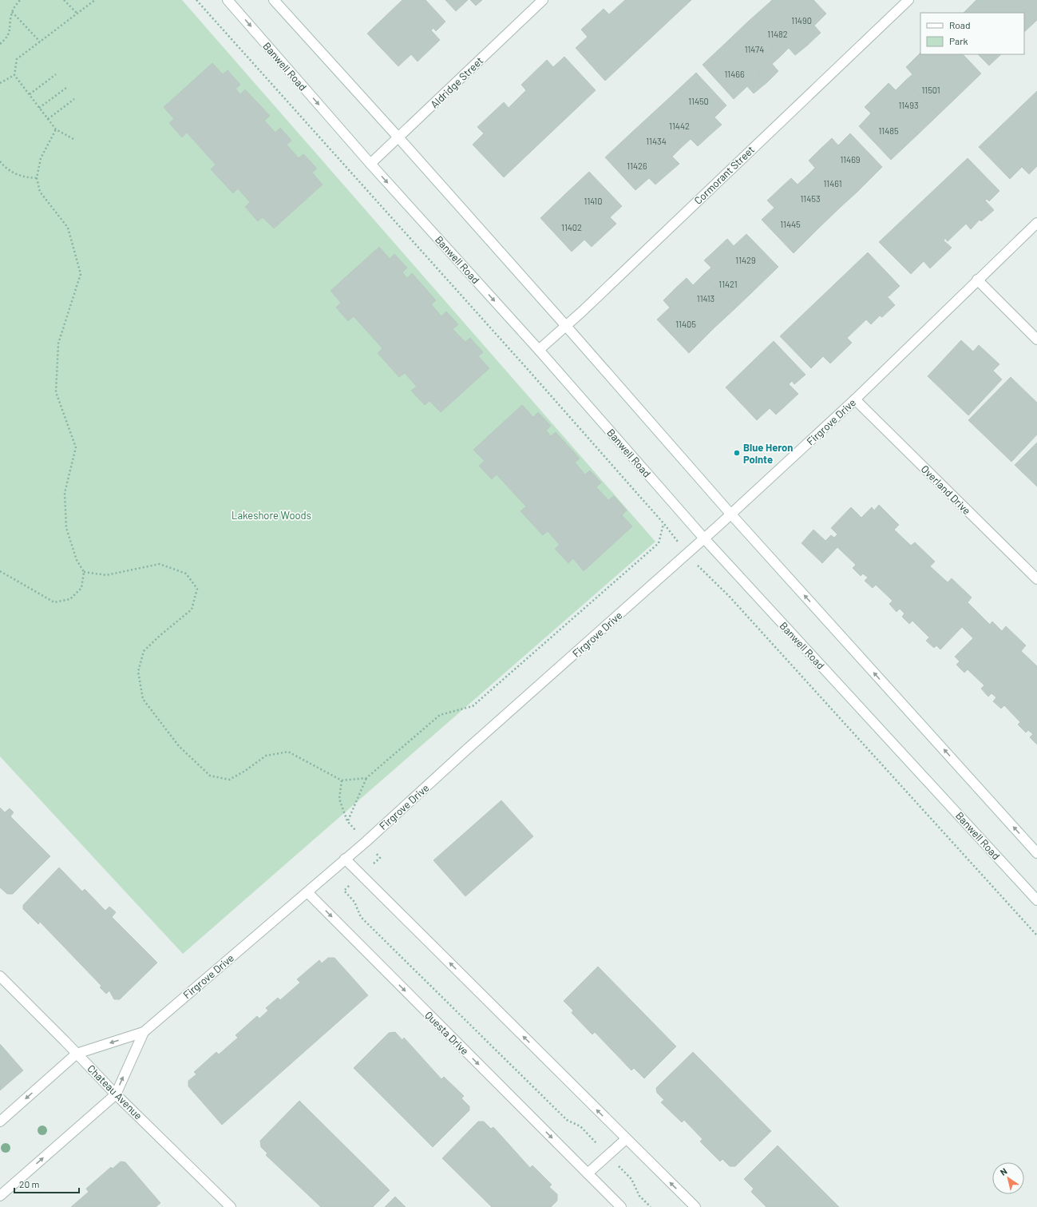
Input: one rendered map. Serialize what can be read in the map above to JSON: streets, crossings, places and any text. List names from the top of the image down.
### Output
{
  "streets": {
    "street": [
      "Banwell Road",
      "Aldridge Street",
      "Cormorant Street",
      "Firgrove Drive",
      "Overland Drive",
      "Questa Drive",
      "Chateau Avenue"
    ]
  },
  "crossings": [
    ["Banwell Road", "Aldridge Street"],
    ["Banwell Road", "Cormorant Street"],
    ["Banwell Road", "Firgrove Drive"],
    ["Firgrove Drive", "Overland Drive"],
    ["Firgrove Drive", "Questa Drive"],
    ["Firgrove Drive", "Chateau Avenue"]
  ],
  "parks": ["Lakeshore Woods"],
  "places": ["Blue Heron Pointe"],
  "house_numbers": [
    "11490",
    "11482",
    "11474",
    "11466",
    "11501",
    "11450",
    "11493",
    "11442",
    "11485",
    "11434",
    "11469",
    "11426",
    "11461",
    "11453",
    "11410",
    "11445",
    "11402",
    "11429",
    "11421",
    "11413",
    "11405"
  ],
  "legend": ["Road", "Park"],
  "scale_bar": "20 m",
  "north": "top left"
}
